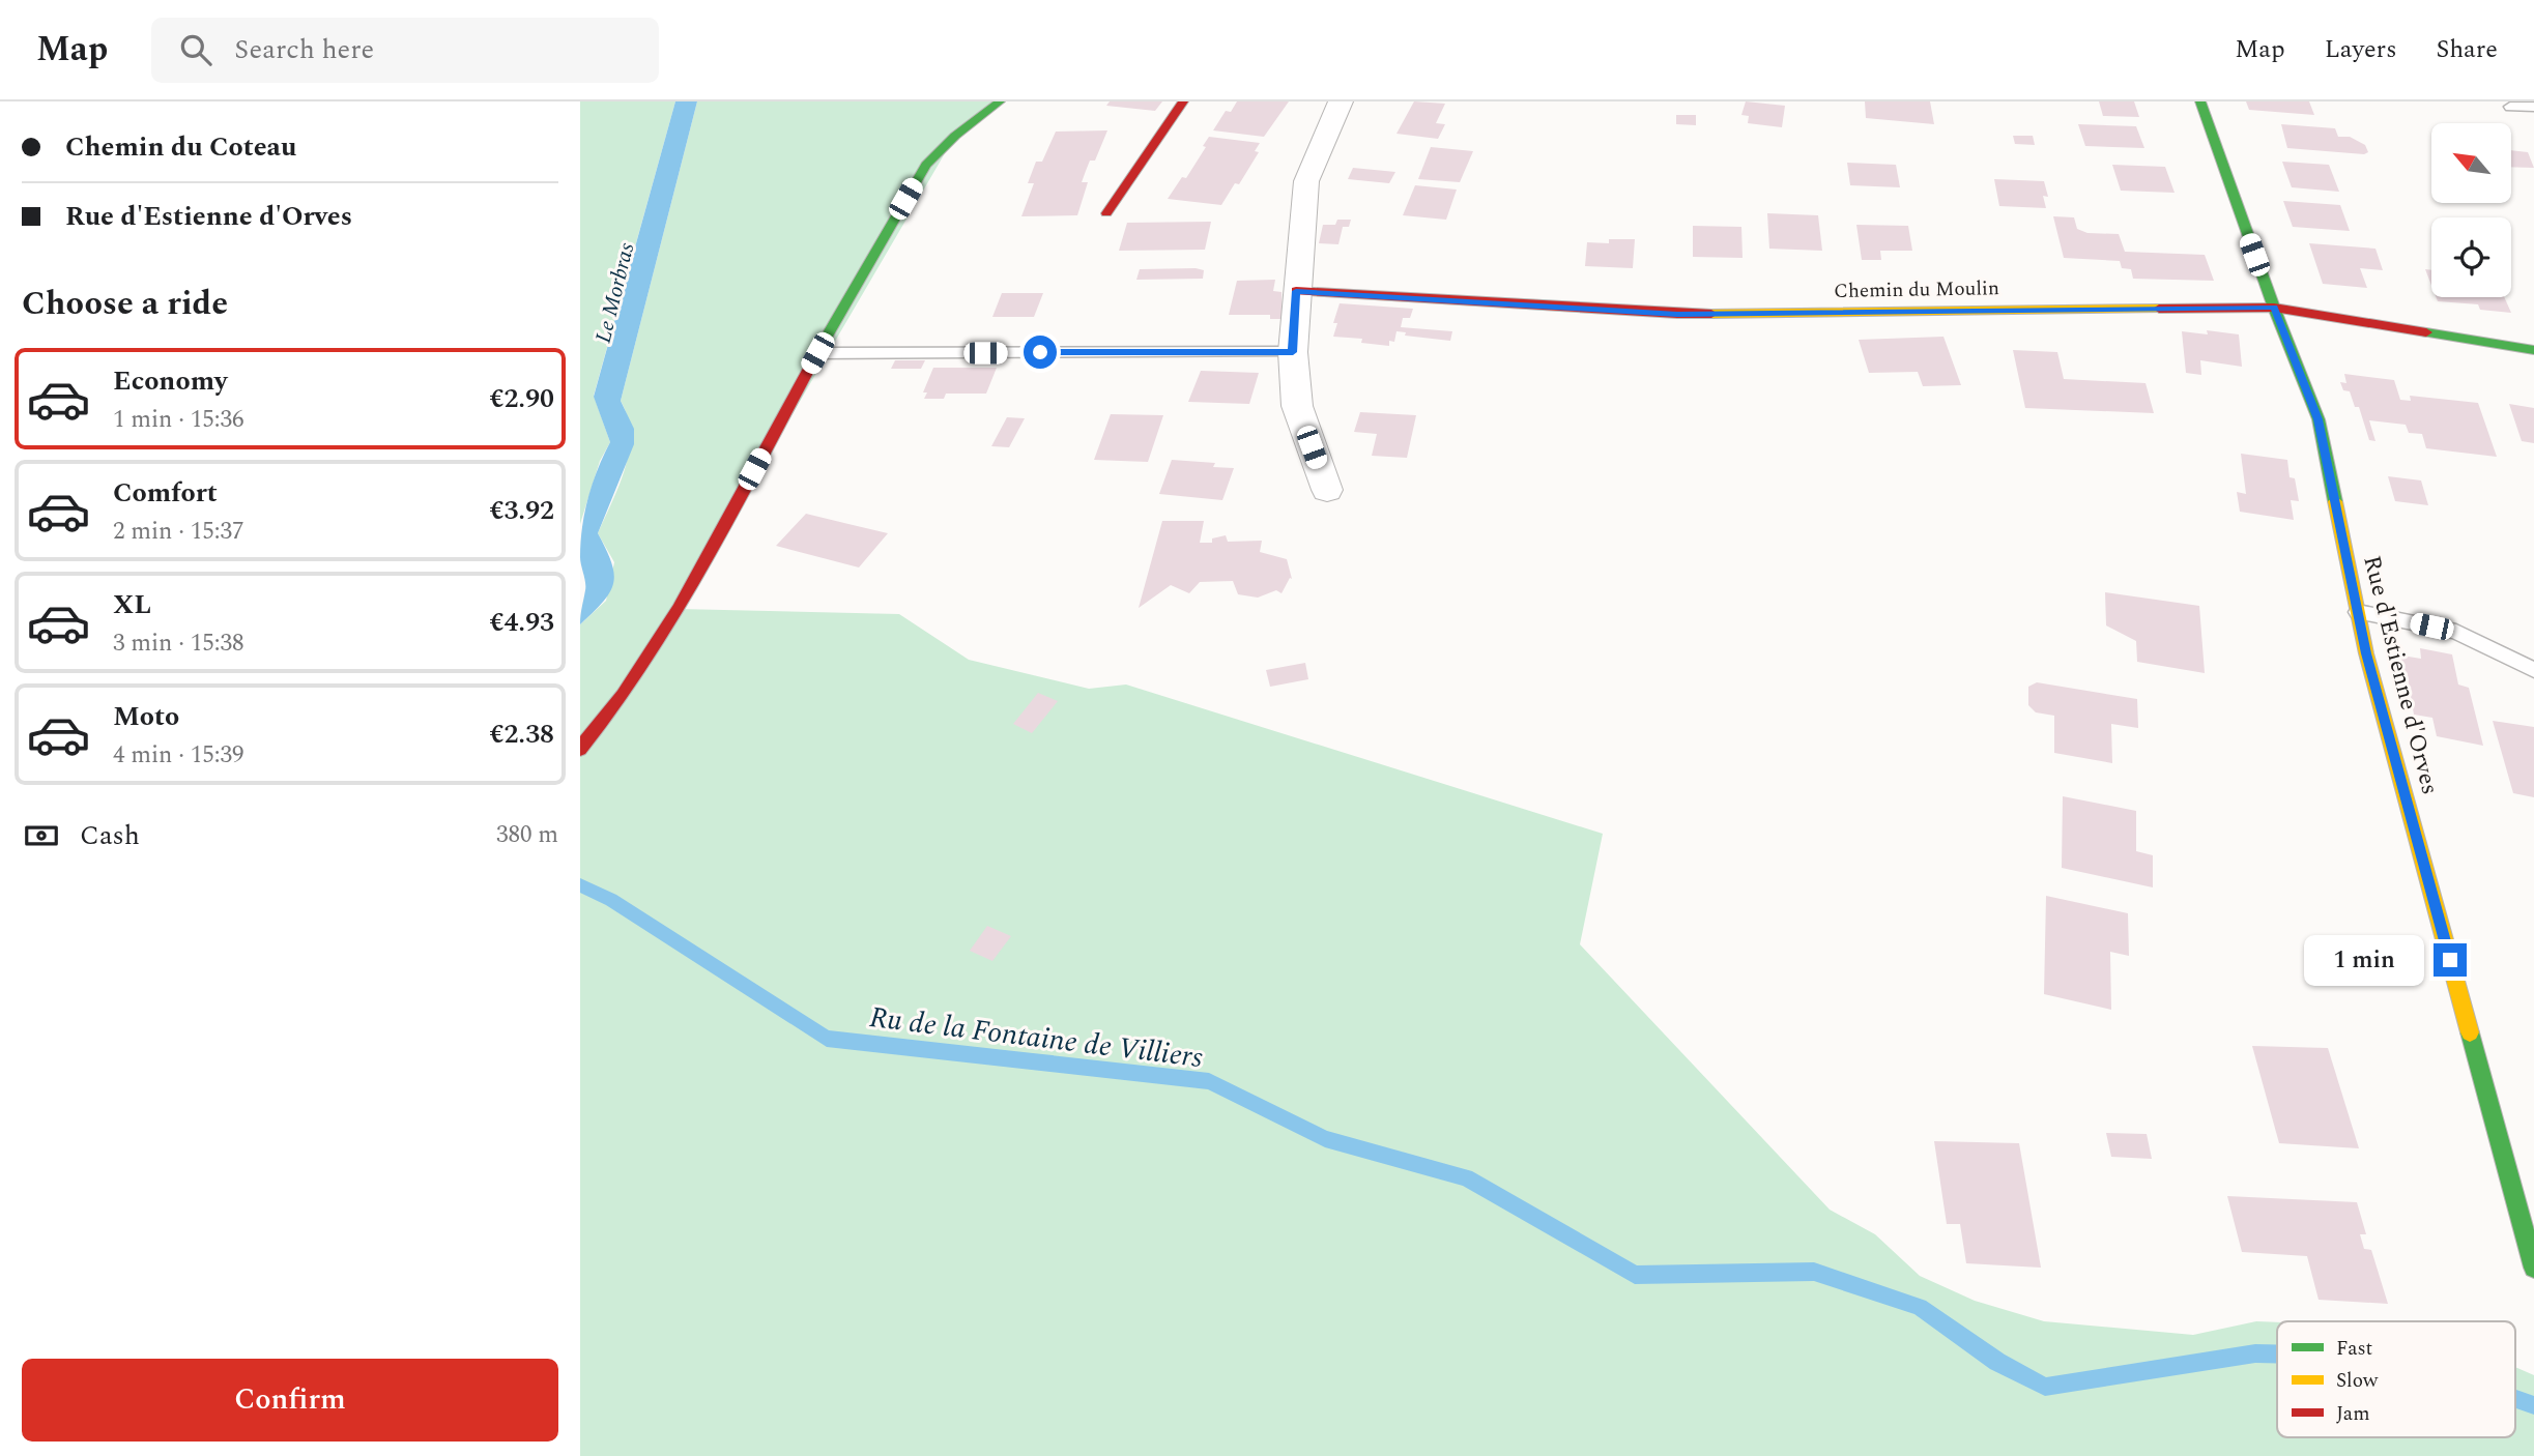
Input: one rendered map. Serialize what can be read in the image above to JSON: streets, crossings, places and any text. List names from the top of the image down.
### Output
{
  "streets": {
    "street": ["Chemin du Moulin", "Rue d'Estienne d'Orves"]
  },
  "crossings": [
    ["Chemin du Moulin", "Rue d'Estienne d'Orves"]
  ],
  "water": ["Le Morbras", "Ru de la Fontaine de Villiers"],
  "legend": ["Fast", "Slow", "Jam"],
  "north": "top left",
  "page": {
    "header": "Map",
    "search": "Search here",
    "nav": ["Map", "Layers", "Share"],
    "banner": ["Chemin du Coteau", "Rue d'Estienne d'Orves"],
    "heading": "Choose a ride",
    "list": [
      {
        "name": "Economy",
        "note": "1 min · 15:36",
        "value": "€2.90"
      },
      {
        "name": "Comfort",
        "note": "2 min · 15:37",
        "value": "€3.92"
      },
      {
        "name": "XL",
        "note": "3 min · 15:38",
        "value": "€4.93"
      },
      {
        "name": "Moto",
        "note": "4 min · 15:39",
        "value": "€2.38"
      }
    ],
    "pay": ["Cash", "380 m"],
    "bubble": "1 min",
    "buttons": "Confirm"
  }
}
